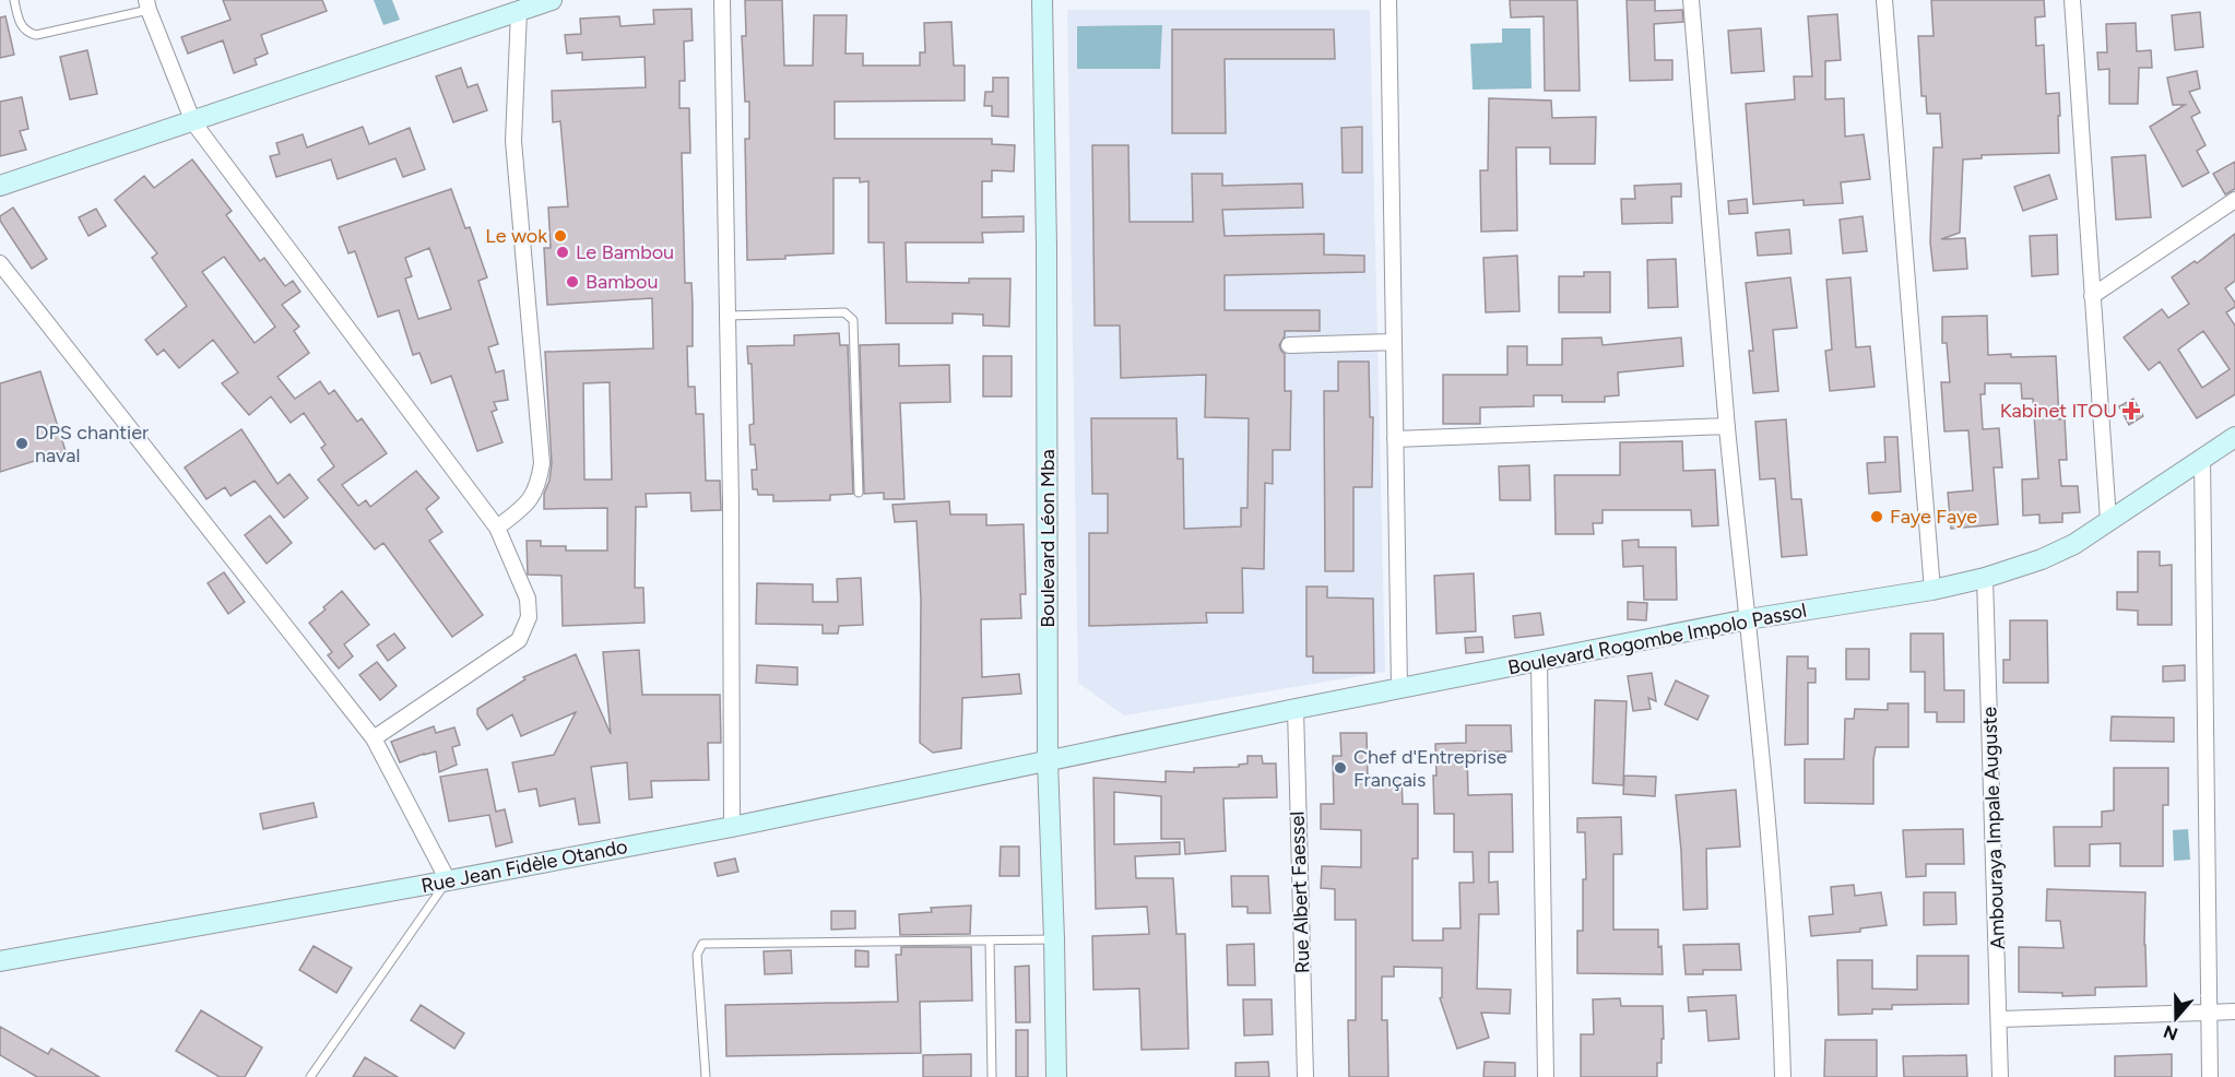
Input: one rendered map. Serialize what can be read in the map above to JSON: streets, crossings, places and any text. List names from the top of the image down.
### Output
{
  "streets": {
    "street": [
      "Boulevard Léon Mba",
      "Boulevard Rogombe Impolo Passol",
      "Ambouraya Impale Auguste",
      "Rue Jean Fidèle Otando",
      "Rue Albert Faessel"
    ]
  },
  "crossings": [
    ["Boulevard Léon Mba", "Boulevard Rogombe Impolo Passol"],
    ["Boulevard Léon Mba", "Rue Jean Fidèle Otando"],
    ["Boulevard Rogombe Impolo Passol", "Ambouraya Impale Auguste"],
    ["Boulevard Rogombe Impolo Passol", "Rue Jean Fidèle Otando"],
    ["Boulevard Rogombe Impolo Passol", "Rue Albert Faessel"]
  ],
  "places": {
    "other": [
      "Le wok",
      "Le Bambou",
      "Bambou",
      "DPS chantier naval",
      "Faye Faye",
      "Chef d'Entreprise Français"
    ],
    "health": ["Kabinet ITOU"]
  },
  "north": "bottom"
}
